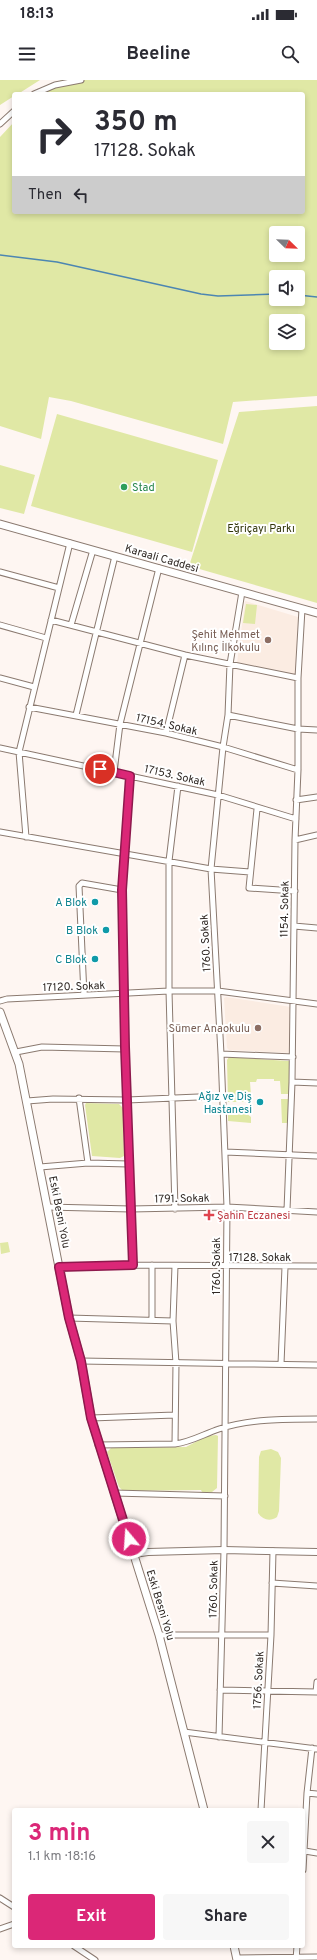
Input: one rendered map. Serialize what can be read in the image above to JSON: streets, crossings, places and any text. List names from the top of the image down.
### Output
{
  "streets": {
    "main road": ["Karaali Caddesi", "Eski Besni Yolu"],
    "street": [
      "17154. Sokak",
      "17153. Sokak",
      "1154. Sokak",
      "1760. Sokak",
      "17120. Sokak",
      "1791. Sokak",
      "17128. Sokak",
      "1756. Sokak"
    ]
  },
  "crossings": [
    ["Karaali Caddesi", "1154. Sokak"],
    ["Karaali Caddesi", "1760. Sokak"],
    ["17154. Sokak", "1154. Sokak"],
    ["17154. Sokak", "1760. Sokak"],
    ["17153. Sokak", "1154. Sokak"],
    ["17153. Sokak", "1760. Sokak"],
    ["1154. Sokak", "17120. Sokak"],
    ["1154. Sokak", "1791. Sokak"],
    ["1760. Sokak", "17120. Sokak"],
    ["1760. Sokak", "1791. Sokak"],
    ["1760. Sokak", "17128. Sokak"],
    ["1791. Sokak", "Eski Besni Yolu"],
    ["Eski Besni Yolu", "17128. Sokak"]
  ],
  "parks": ["Eğriçayı Parkı"],
  "places": {
    "other": [
      "Stad",
      "Şehit Mehmet Kılınç İlkokulu",
      "A Blok",
      "B Blok",
      "C Blok",
      "Sümer Anaokulu",
      "Ağız ve Diş Hastanesi"
    ],
    "health": ["Şahin Eczanesi"]
  },
  "north": "bottom right",
  "page": {
    "status": "18:13",
    "header": "Beeline",
    "turn": ["350 m", "17128. Sokak"],
    "then": "Then",
    "heading": ["3 min", "1.1 km · 18:16"],
    "buttons": ["Exit", "Share"]
  }
}
